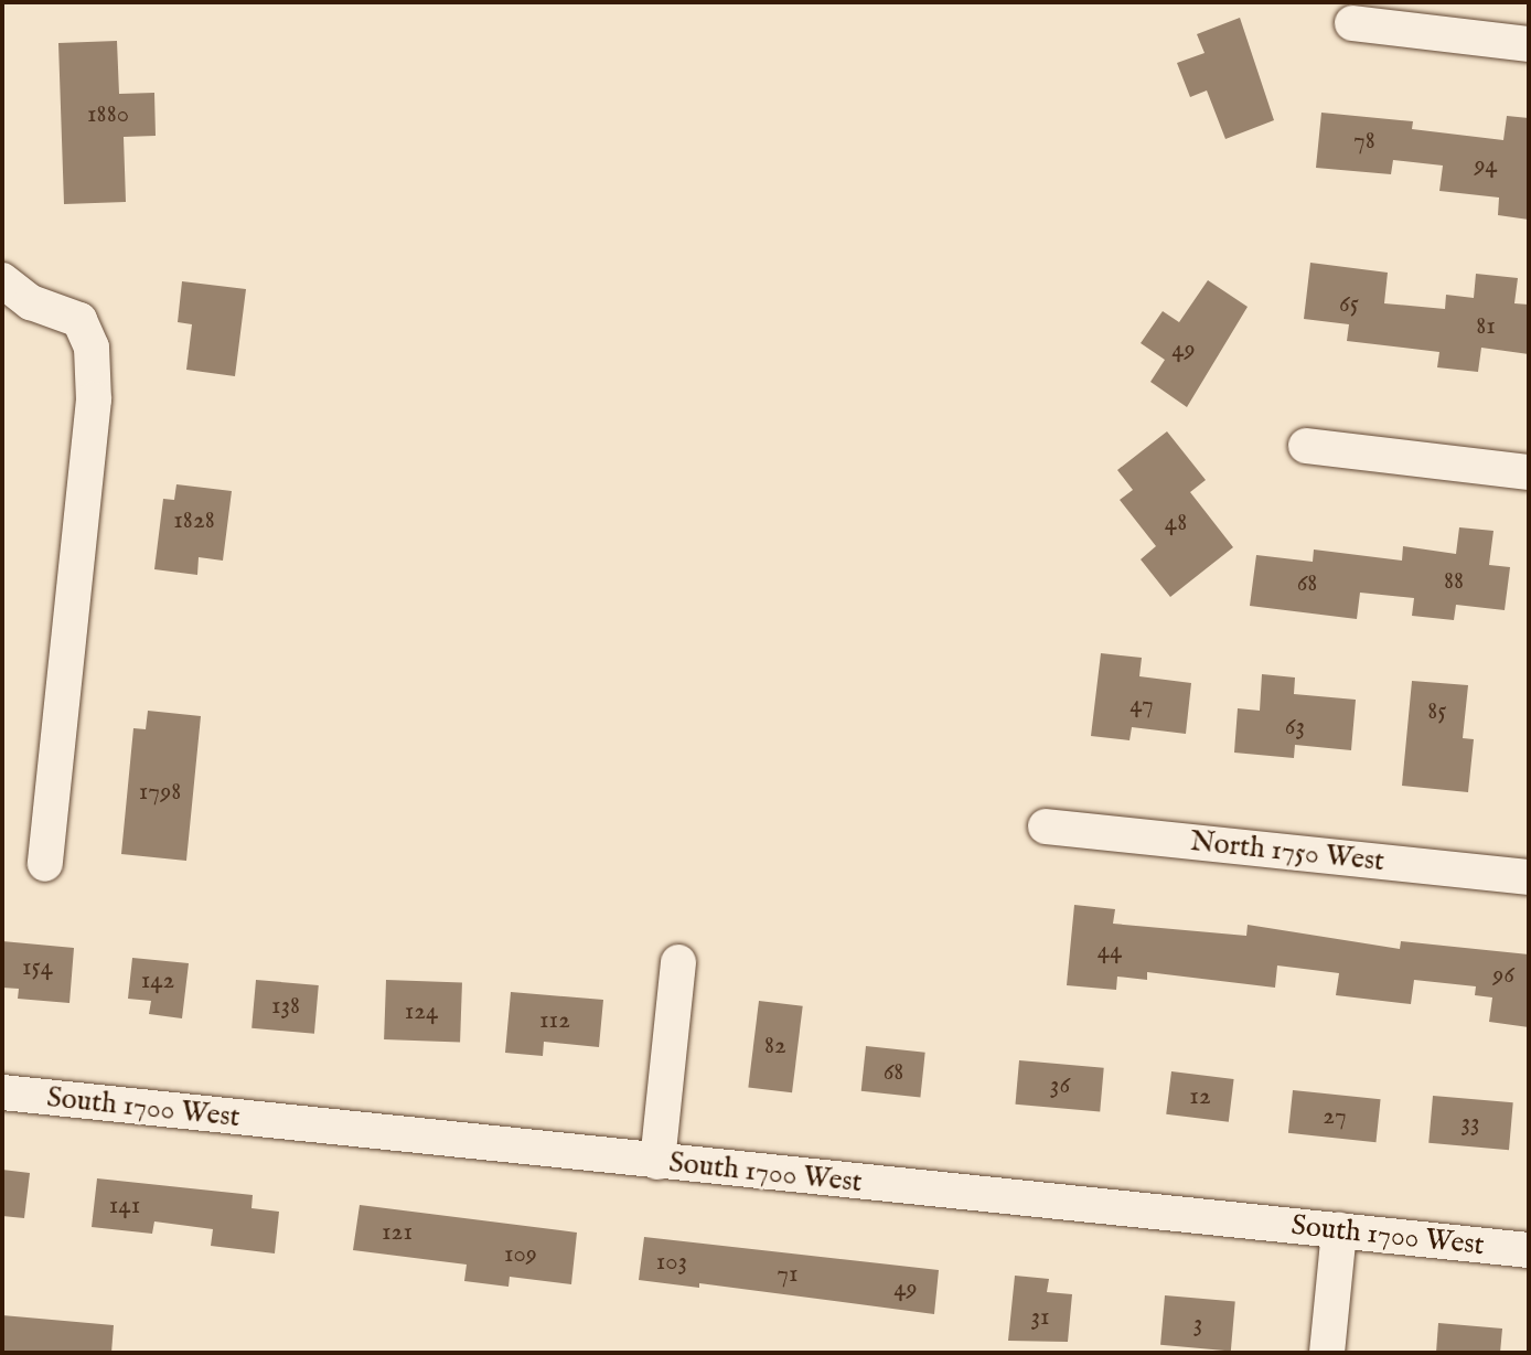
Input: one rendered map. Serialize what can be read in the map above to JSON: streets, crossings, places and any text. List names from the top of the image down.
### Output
{
  "streets": {
    "street": ["North 1750 West", "South 1700 West"]
  },
  "house_numbers": [
    "1880",
    "78",
    "94",
    "65",
    "81",
    "49",
    "1828",
    "48",
    "88",
    "68",
    "47",
    "85",
    "63",
    "1798",
    "44",
    "154",
    "96",
    "142",
    "138",
    "124",
    "112",
    "82",
    "68",
    "36",
    "12",
    "27",
    "33",
    "141",
    "121",
    "109",
    "103",
    "71",
    "49",
    "31",
    "3"
  ]
}
